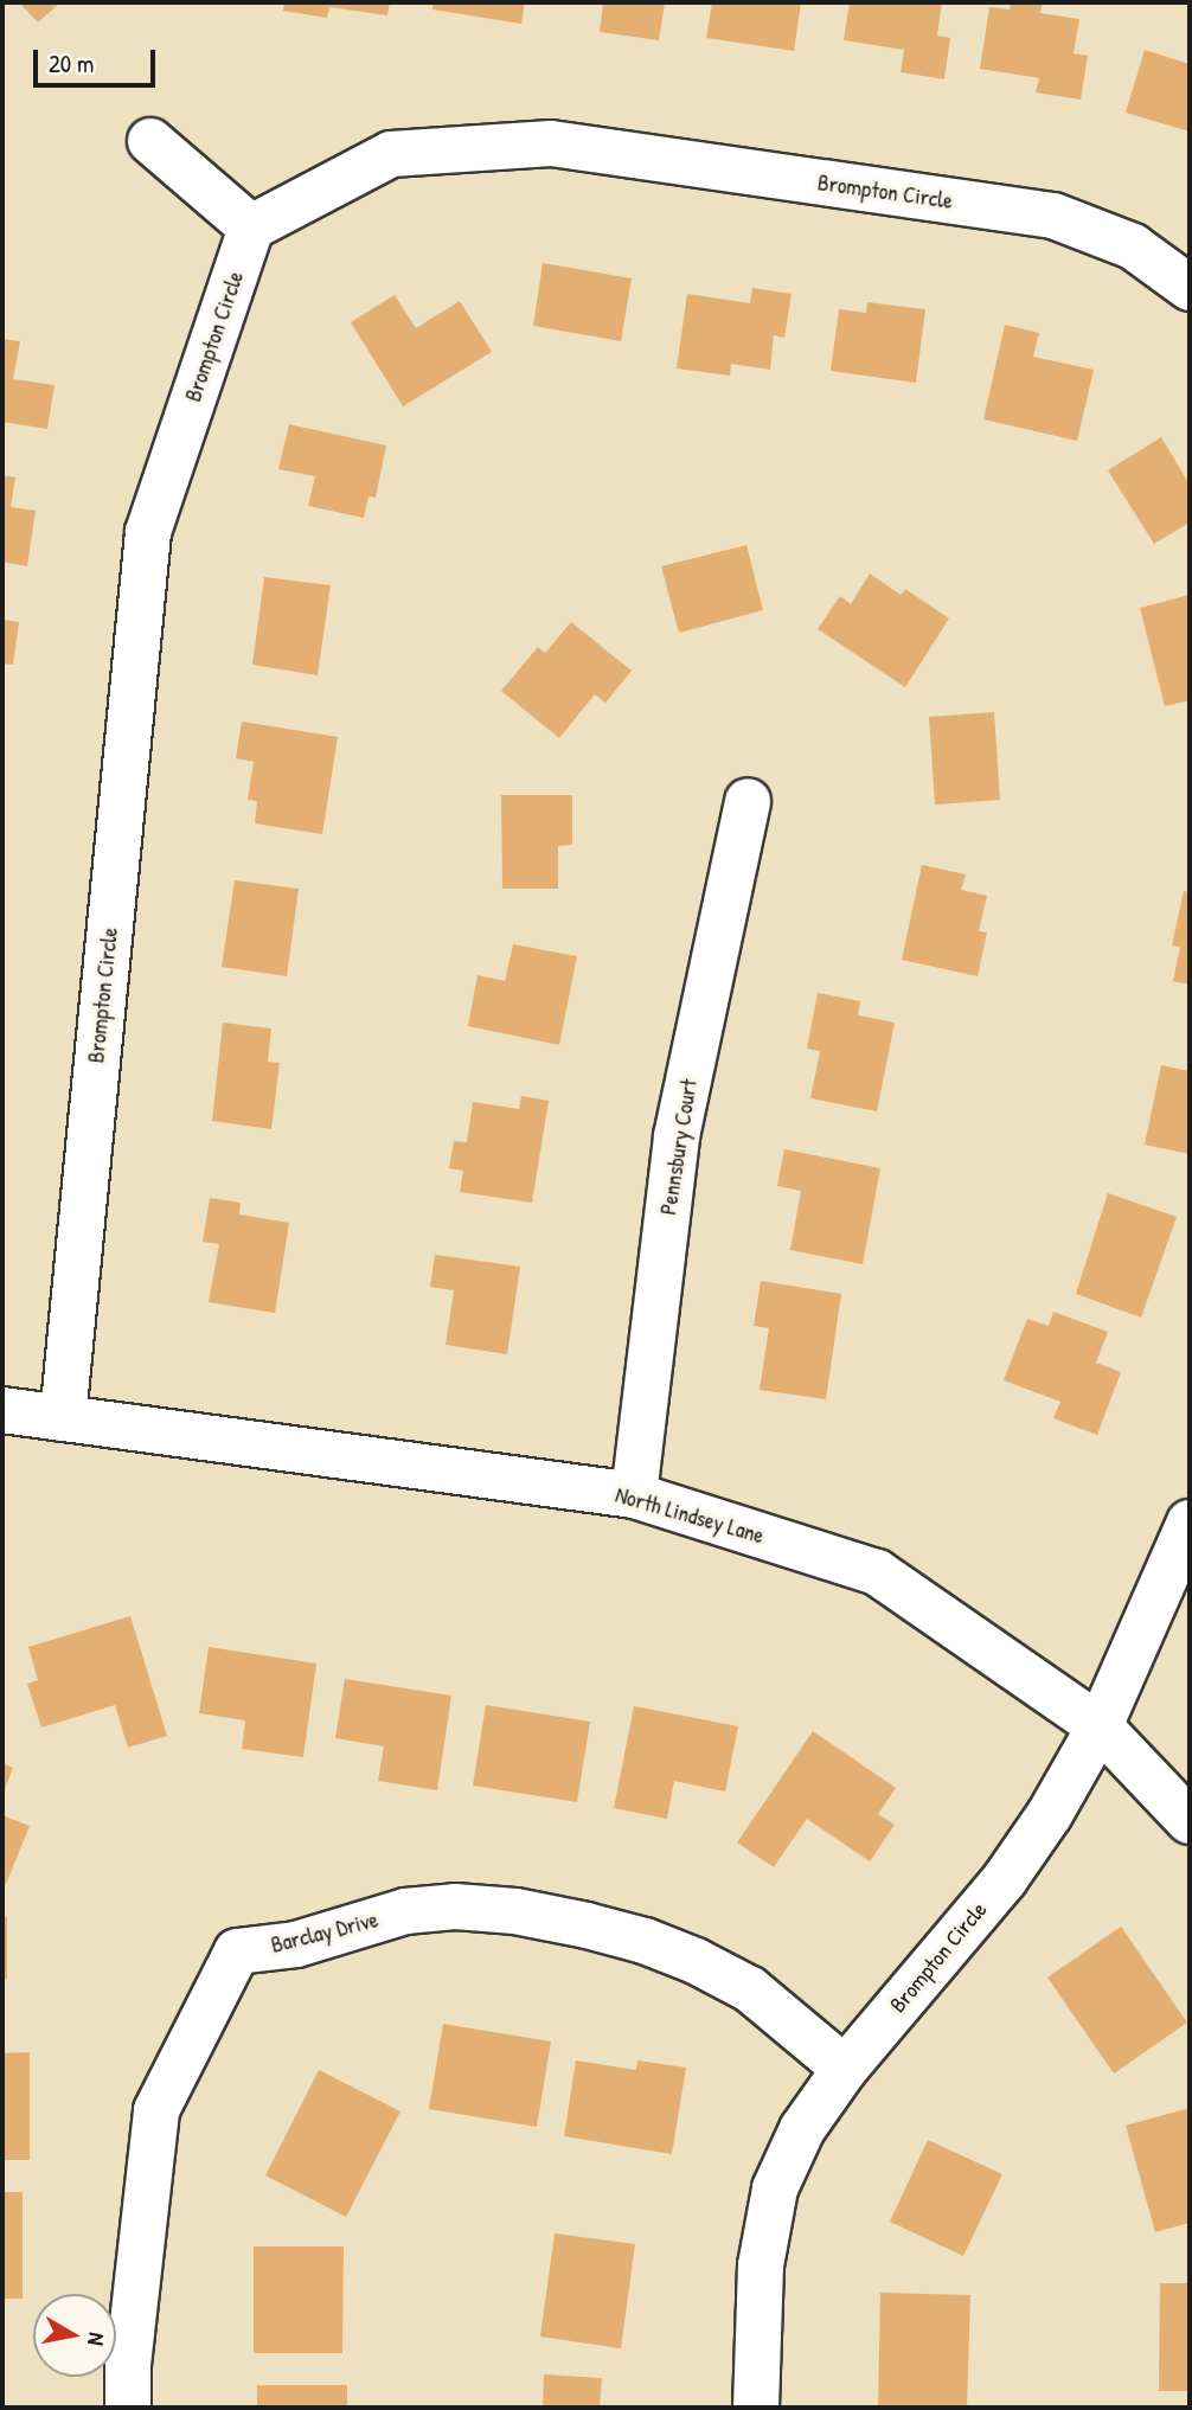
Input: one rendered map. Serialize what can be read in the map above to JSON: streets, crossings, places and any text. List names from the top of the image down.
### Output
{
  "streets": {
    "street": [
      "Brompton Circle",
      "Pennsbury Court",
      "North Lindsey Lane",
      "Barclay Drive"
    ]
  },
  "crossings": [
    ["Brompton Circle", "North Lindsey Lane"],
    ["Brompton Circle", "Barclay Drive"],
    ["Pennsbury Court", "North Lindsey Lane"]
  ],
  "scale_bar": "20 m",
  "north": "right"
}
